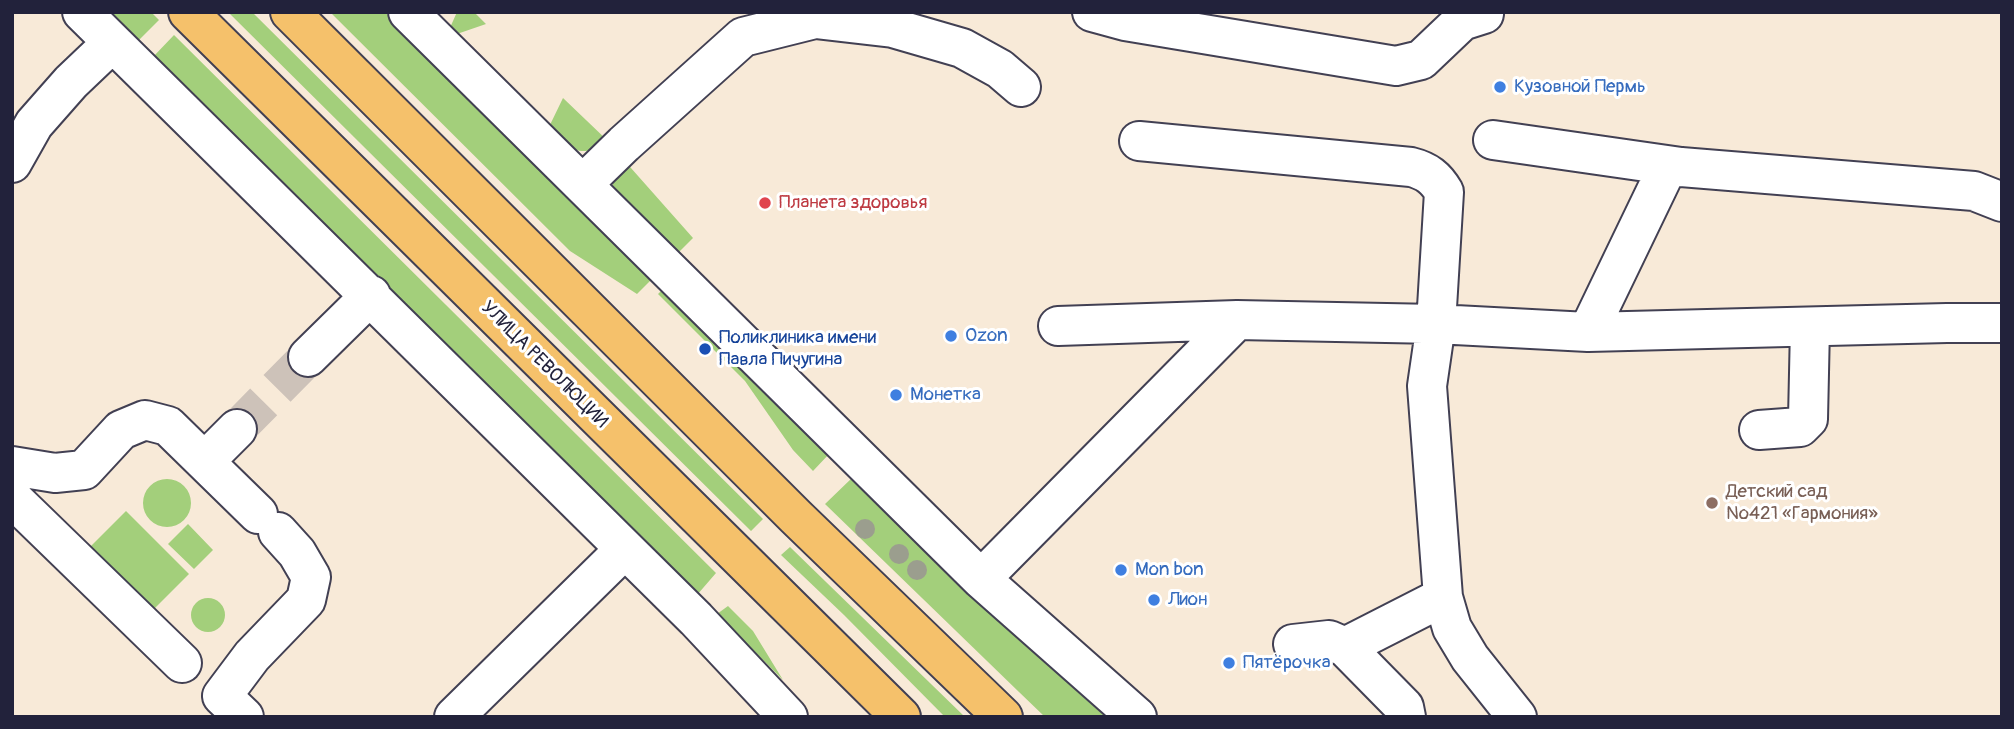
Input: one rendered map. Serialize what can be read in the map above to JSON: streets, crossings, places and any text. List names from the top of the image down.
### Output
{
  "streets": {
    "main road": ["УЛИЦА РЕВОЛЮЦИИ"]
  },
  "places": [
    "Кузовной Пермь",
    "Планета здоровья",
    "Ozon",
    "Поликлиника имени Павла Пичугина",
    "Монетка",
    "Детский сад №421 «Гармония»",
    "Mon bon",
    "Лион",
    "Пятёрочка"
  ]
}
